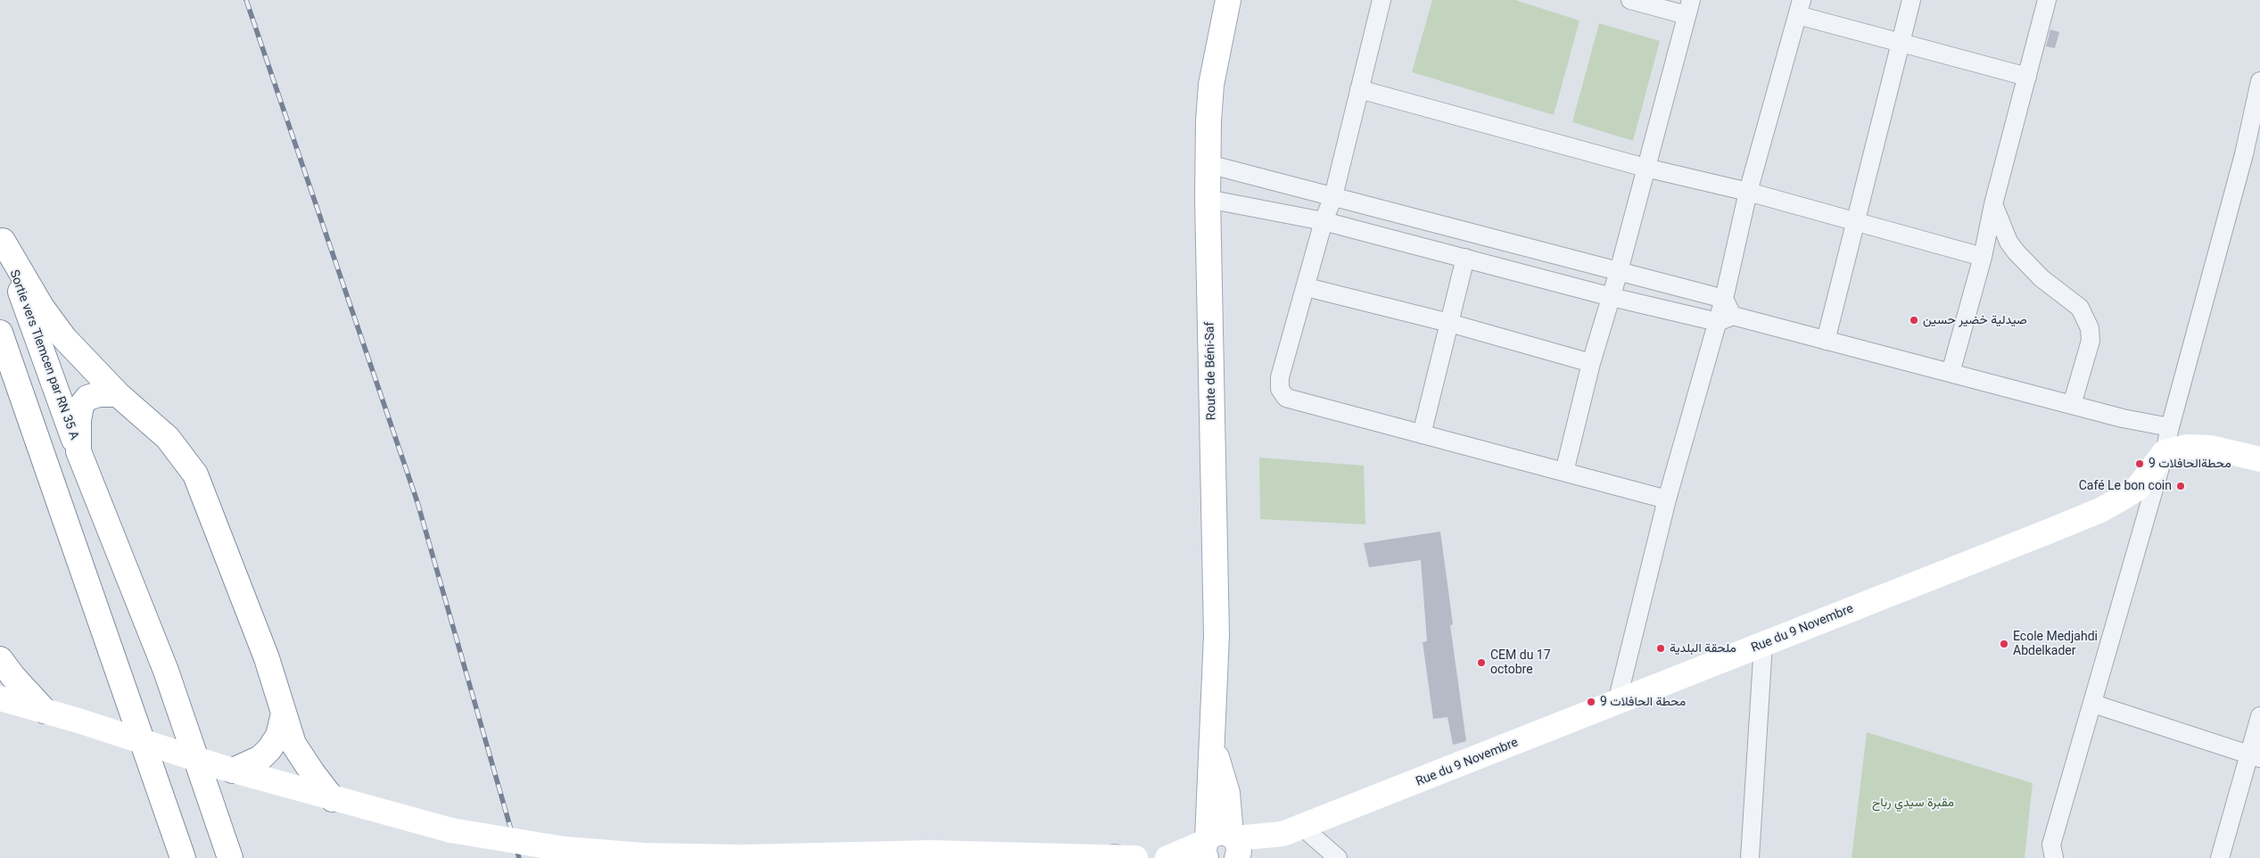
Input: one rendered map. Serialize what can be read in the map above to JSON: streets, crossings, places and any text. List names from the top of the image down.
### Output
{
  "streets": {
    "main road": ["Sortie vers Tlemcen par RN 35 A", "Route de Béni-Saf", "Rue du 9 Novembre"]
  },
  "crossings": [
    ["Route de Béni-Saf", "Rue du 9 Novembre"]
  ],
  "parks": ["مقبرة سيدي رباح"],
  "places": [
    "صيدلية خضير حسين",
    "محطةالحافلات 9",
    "Café Le bon coin",
    "Ecole Medjahdi Abdelkader",
    "ملحقة البلدية",
    "CEM du 17 octobre",
    "محطة الحافلات 9"
  ]
}
